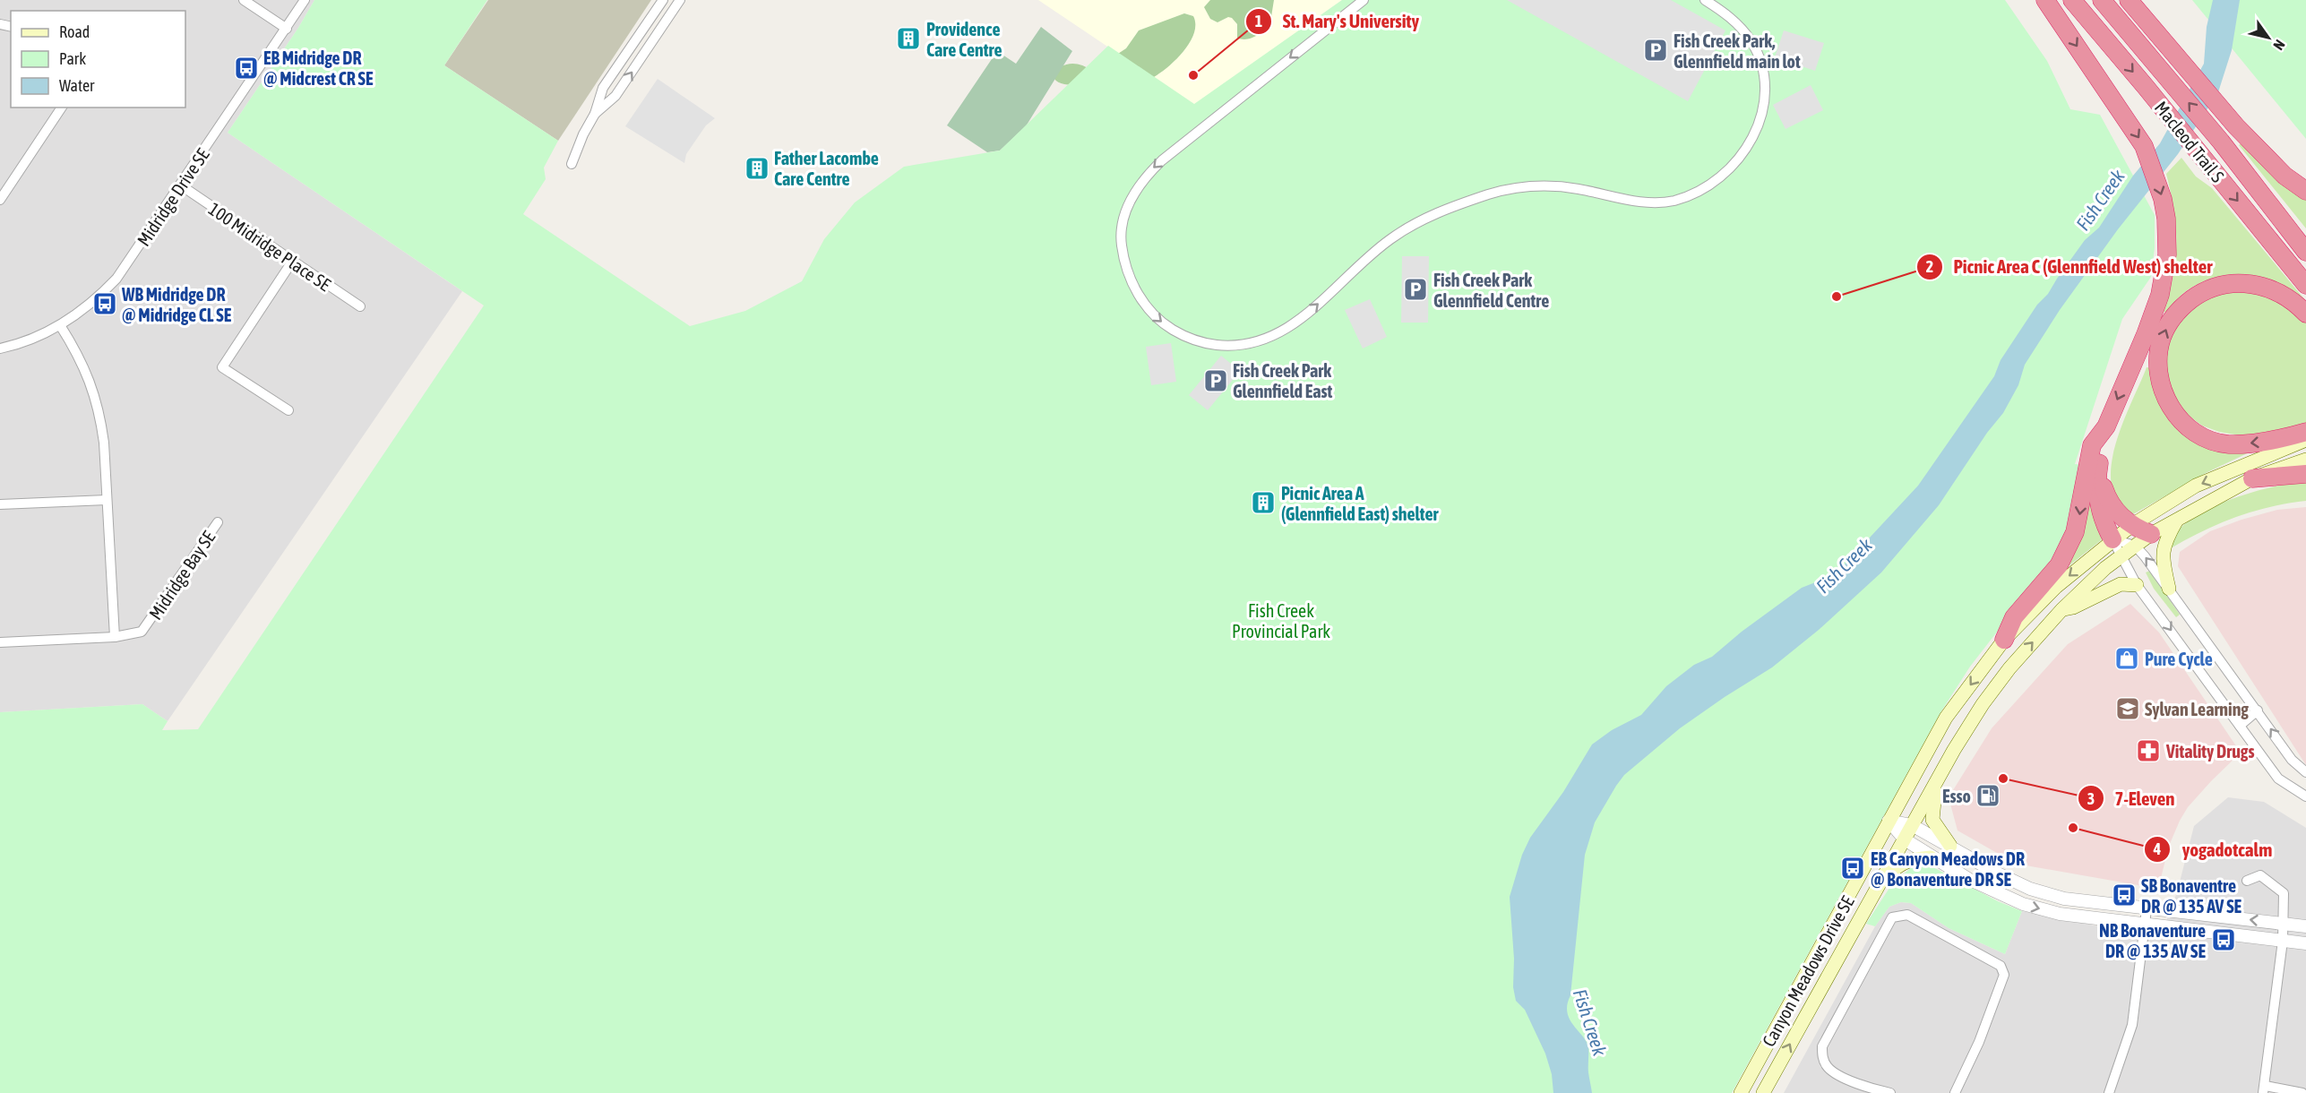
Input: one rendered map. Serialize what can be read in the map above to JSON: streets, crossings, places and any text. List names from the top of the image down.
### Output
{
  "streets": {
    "highway": ["Macleod Trail S"],
    "main road": ["Canyon Meadows Drive SE"],
    "street": ["Midridge Drive SE", "100 Midridge Place SE", "Midridge Bay SE"]
  },
  "crossings": [
    ["Midridge Drive SE", "100 Midridge Place SE"]
  ],
  "water": ["Fish Creek"],
  "parks": ["Fish Creek Provincial Park"],
  "places": {
    "building": ["Providence Care Centre", "Father Lacombe Care Centre", "Picnic Area A (Glennfield East) shelter"],
    "parking": ["Fish Creek Park, Glennfield main lot", "Fish Creek Park Glennfield Centre", "Fish Creek Park Glennfield East"],
    "bus stop": [
      "EB Midridge DR @ Midcrest CR SE",
      "WB Midridge DR @ Midridge CL SE",
      "EB Canyon Meadows DR @ Bonaventure DR SE",
      "SB Bonaventre DR @ 135 AV SE",
      "NB Bonaventure DR @ 135 AV SE"
    ],
    "other": [
      "St. Mary's University",
      "Picnic Area C (Glennfield West) shelter",
      "7-Eleven",
      "yogadotcalm"
    ],
    "shop": ["Pure Cycle"],
    "school or university": ["Sylvan Learning"],
    "pharmacy": ["Vitality Drugs"],
    "fuel station": ["Esso"]
  },
  "legend": ["Road", "Park", "Water"],
  "north": "bottom right"
}
